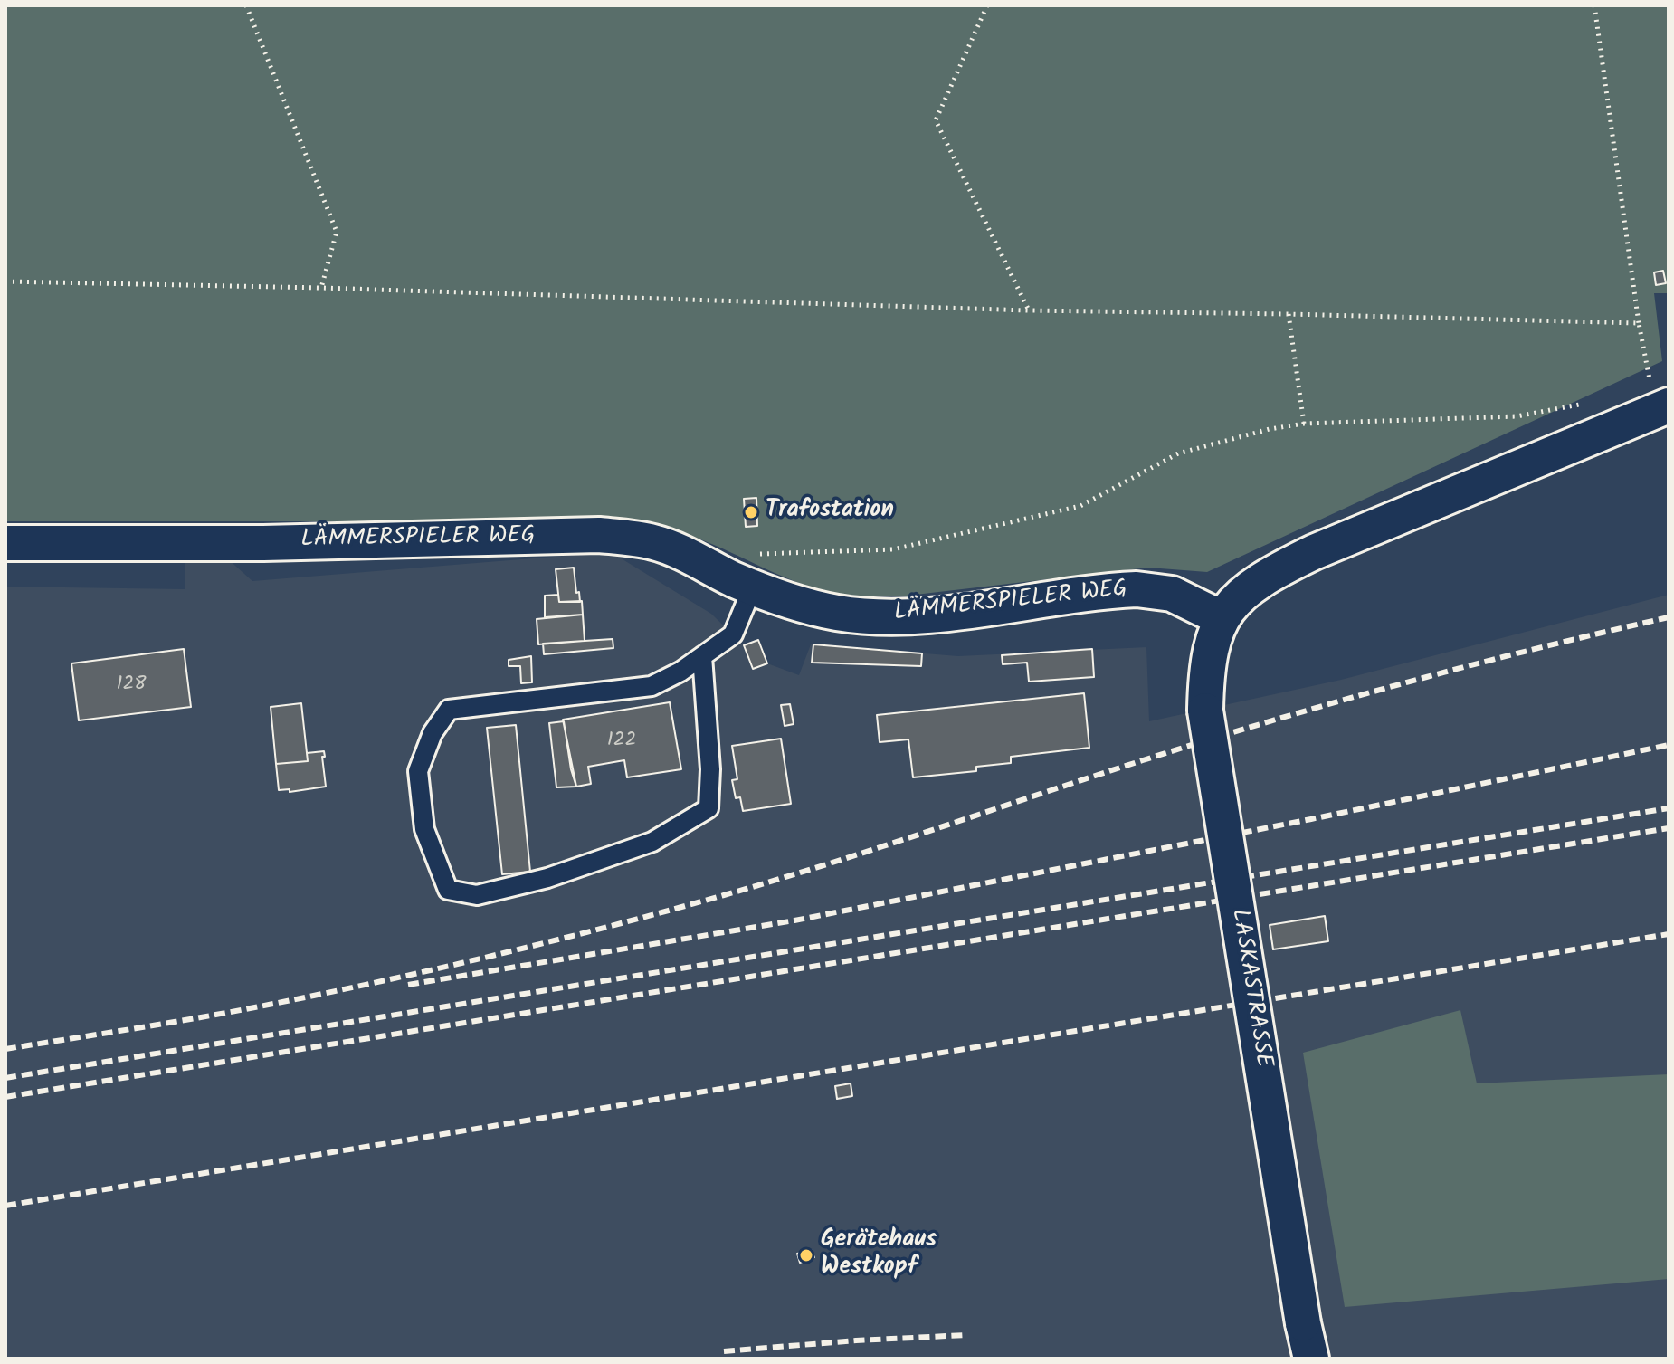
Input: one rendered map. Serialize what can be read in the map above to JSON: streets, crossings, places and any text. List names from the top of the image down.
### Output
{
  "streets": {
    "street": ["LÄMMERSPIELER WEG", "LASKASTRASSE"]
  },
  "crossings": [
    ["LÄMMERSPIELER WEG", "LASKASTRASSE"]
  ],
  "places": ["Trafostation", "Gerätehaus Westkopf"],
  "house_numbers": ["128", "122"]
}
